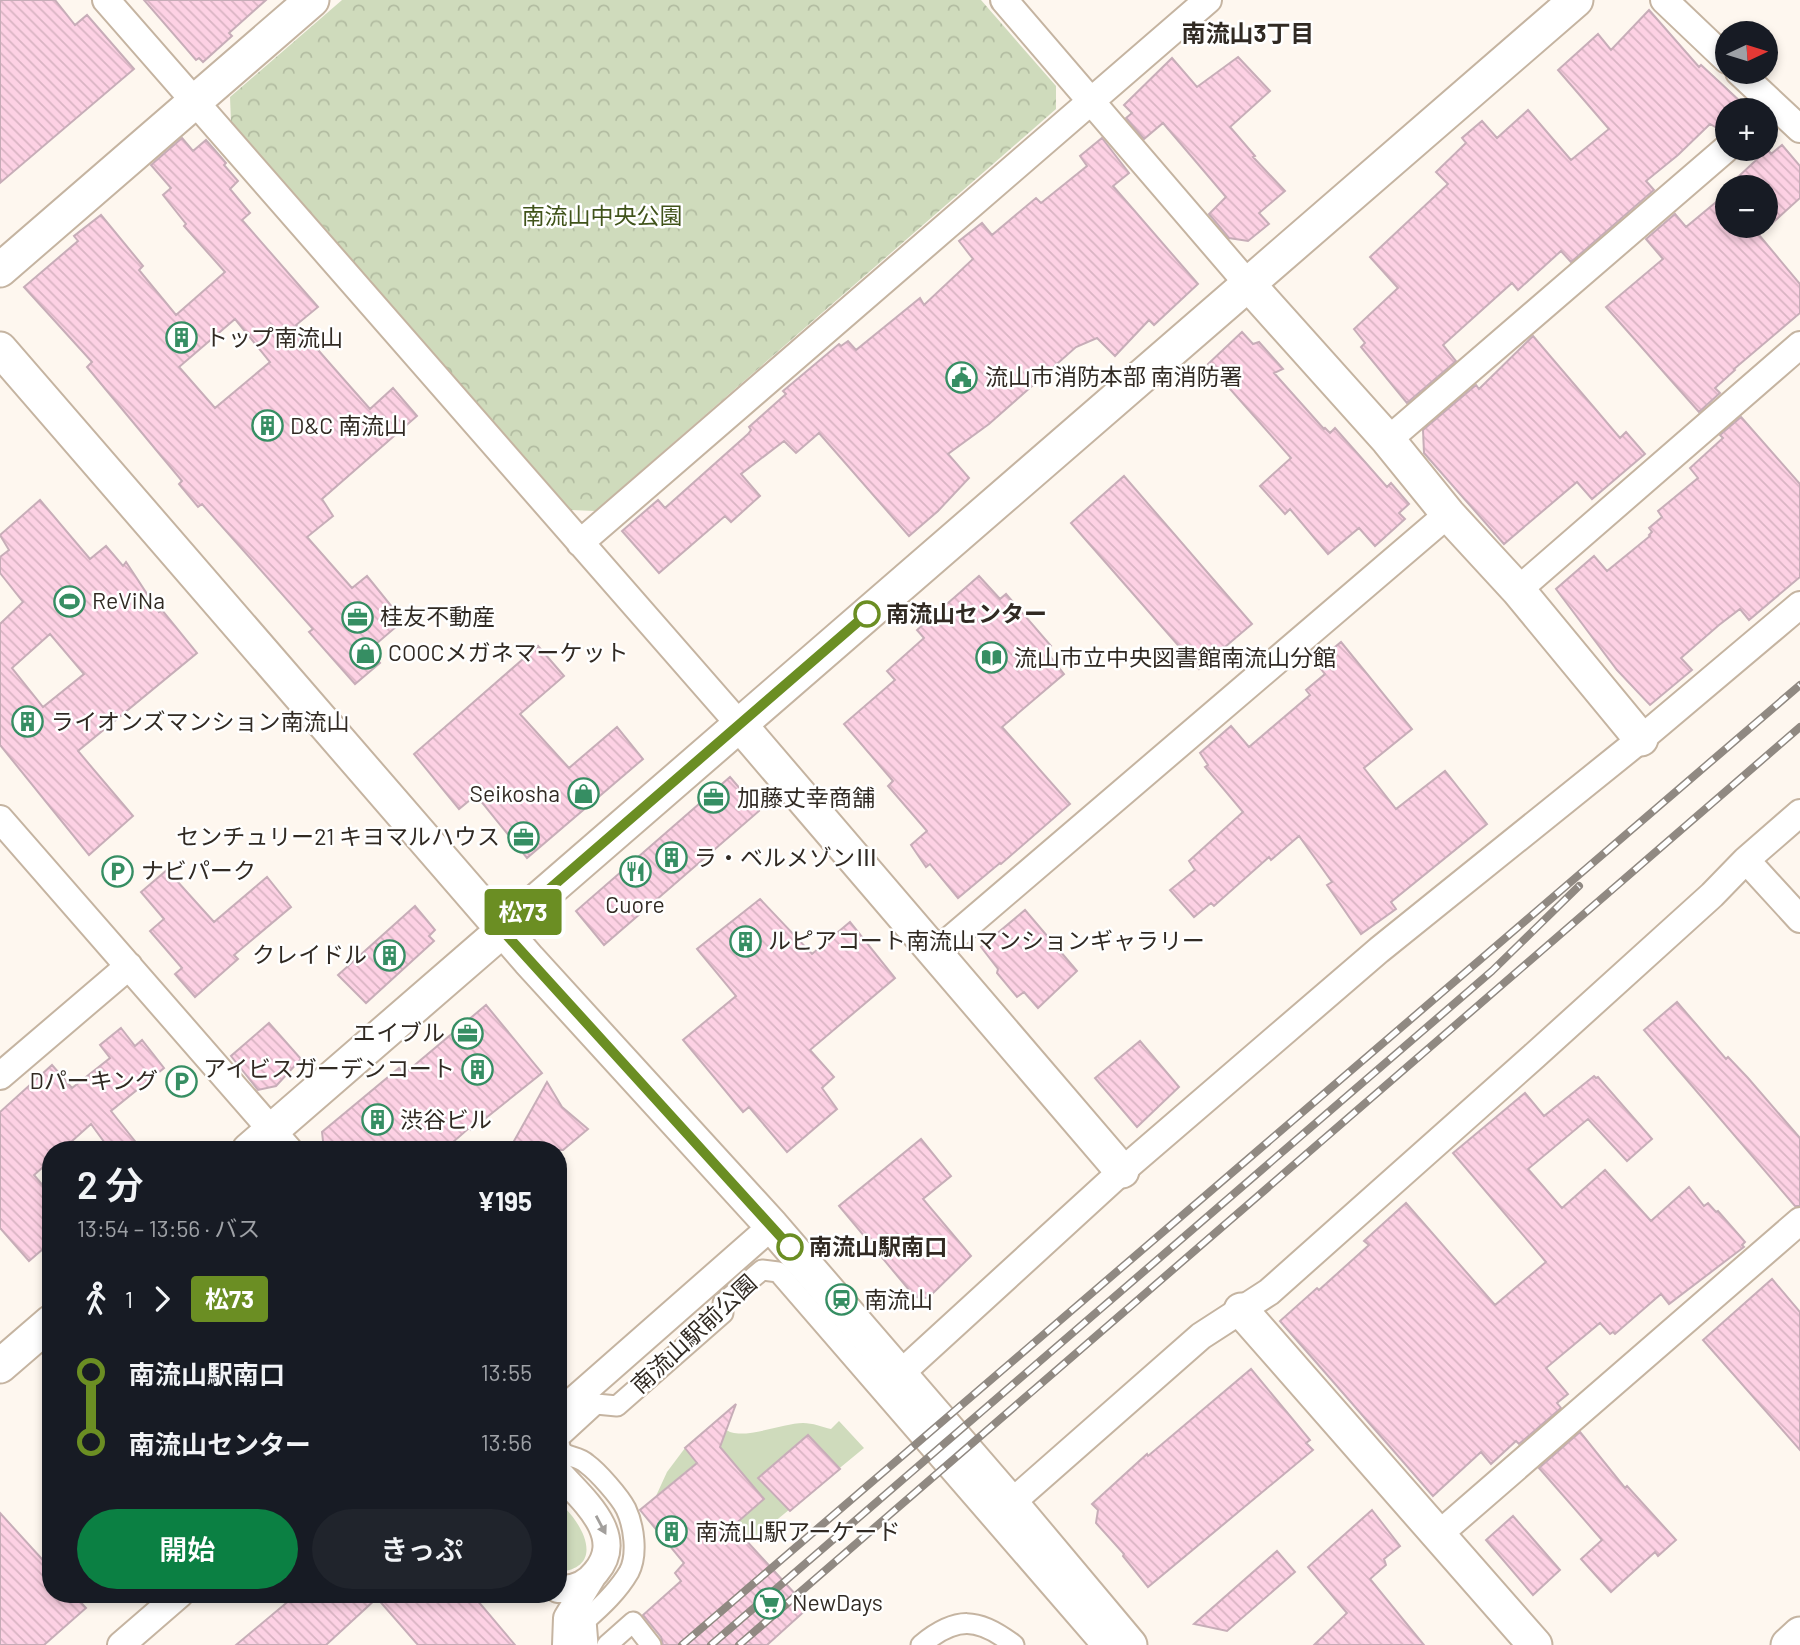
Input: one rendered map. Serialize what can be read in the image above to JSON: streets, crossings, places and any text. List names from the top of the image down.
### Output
{
  "streets": {
    "street": ["南流山駅前公園"]
  },
  "districts": ["南流山3丁目"],
  "parks": ["南流山中央公園"],
  "places": {
    "building": [
      "トップ南流山",
      "D&C 南流山",
      "ライオンズマンション南流山",
      "ラ・ベルメゾンⅢ",
      "ルピアコート南流山マンションギャラリー",
      "クレイドル",
      "アイビスガーデンコート",
      "渋谷ビル",
      "南流山駅アーケード"
    ],
    "public building": ["流山市消防本部 南消防署"],
    "sports": ["ReViNa"],
    "other": ["南流山センター", "南流山駅南口"],
    "office": [
      "桂友不動産",
      "加藤丈幸商舗",
      "センチュリー21 キヨマルハウス",
      "エイブル"
    ],
    "shop": ["COOCメガネマーケット", "Seikosha"],
    "library": ["流山市立中央図書館南流山分館"],
    "parking": ["ナビパーク", "Dパーキング"],
    "restaurant": ["Cuore"],
    "station": ["南流山"],
    "supermarket": ["NewDays"]
  },
  "lines": ["bus line 松73"],
  "north": "right",
  "page": {
    "on_map": "松73",
    "map_buttons": ["+", "−"],
    "heading": ["2 分", "13:54 – 13:56 · バス", "¥195"],
    "legs": ["1", "松73"],
    "list": [
      {
        "name": "南流山駅南口",
        "value": "13:55"
      },
      {
        "name": "南流山センター",
        "value": "13:56"
      }
    ],
    "buttons": ["開始", "きっぷ"]
  }
}
